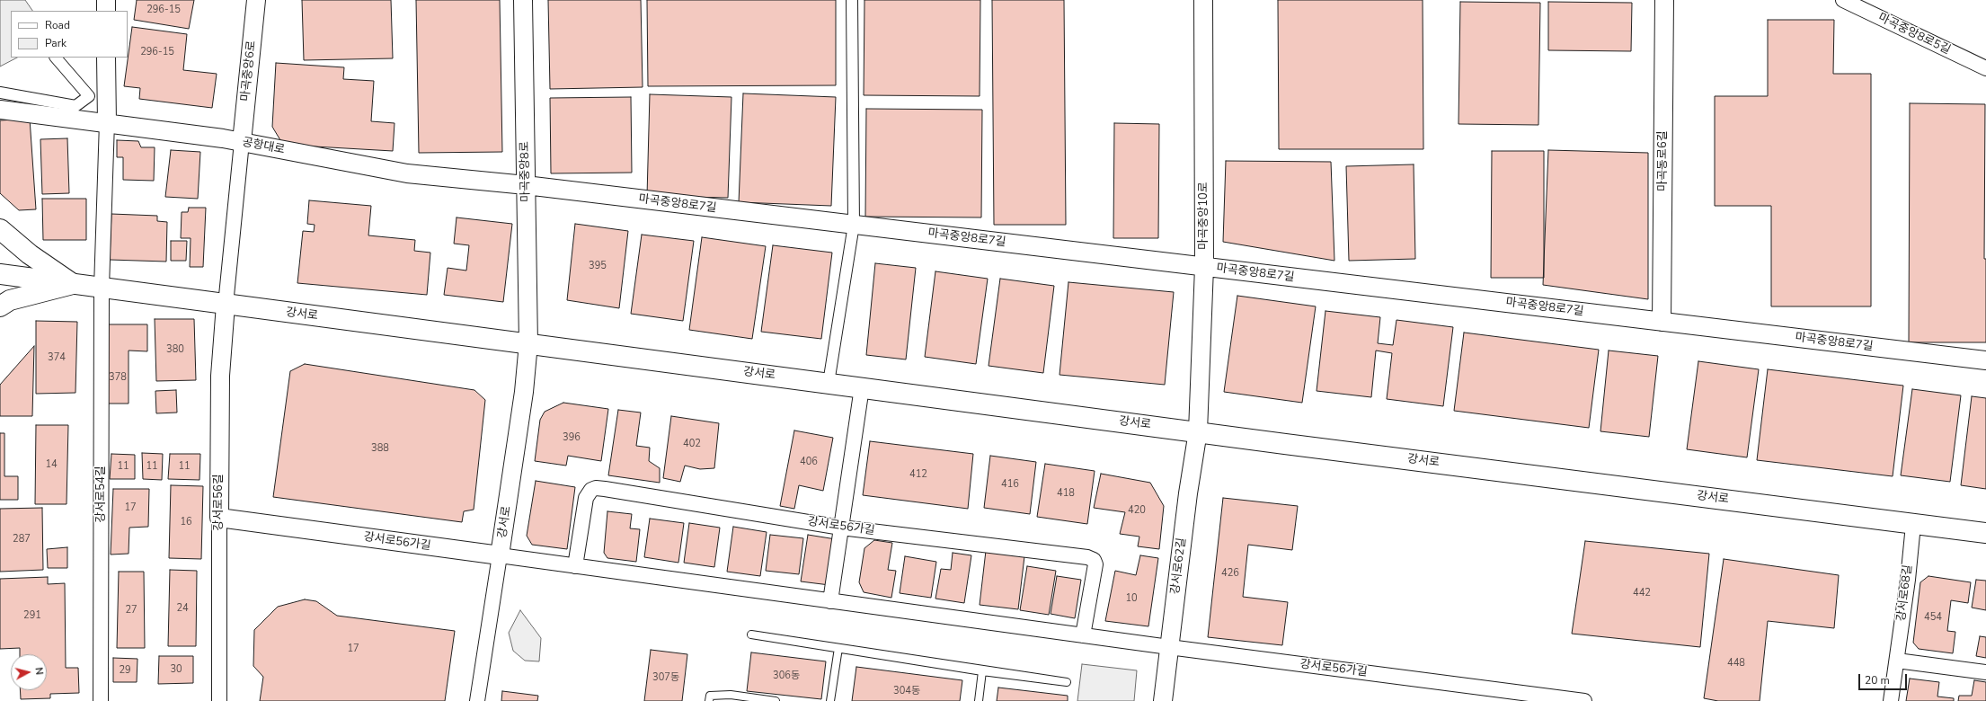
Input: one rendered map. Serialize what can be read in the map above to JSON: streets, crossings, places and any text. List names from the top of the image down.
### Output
{
  "streets": {
    "main road": ["강서로"],
    "street": [
      "마곡중앙8로5길",
      "마곡중앙6로",
      "공항대로",
      "마곡동로6길",
      "마곡중앙8로",
      "마곡중앙8로7길",
      "마곡중앙10로",
      "강서로54길",
      "강서로56길",
      "강서로56가길",
      "강서로62길",
      "강서로68길"
    ]
  },
  "crossings": [
    ["마곡중앙6로", "공항대로"],
    ["공항대로", "마곡중앙8로"],
    ["공항대로", "마곡중앙8로7길"],
    ["마곡동로6길", "마곡중앙8로7길"],
    ["마곡중앙8로", "마곡중앙8로7길"],
    ["마곡중앙8로", "강서로"],
    ["마곡중앙8로7길", "마곡중앙10로"],
    ["마곡중앙10로", "강서로"],
    ["마곡중앙10로", "강서로62길"],
    ["강서로", "강서로54길"],
    ["강서로", "강서로56길"],
    ["강서로", "강서로56가길"],
    ["강서로", "강서로62길"],
    ["강서로", "강서로68길"],
    ["강서로56길", "강서로56가길"],
    ["강서로56가길", "강서로62길"]
  ],
  "house_numbers": [
    "296-15",
    "296-15",
    "395",
    "380",
    "374",
    "378",
    "396",
    "402",
    "388",
    "406",
    "14",
    "11",
    "11",
    "11",
    "412",
    "416",
    "418",
    "17",
    "420",
    "16",
    "287",
    "426",
    "442",
    "10",
    "24",
    "27",
    "291",
    "454",
    "17",
    "448",
    "30",
    "29",
    "306동",
    "307동",
    "304동"
  ],
  "legend": ["Road", "Park"],
  "scale_bar": "20 m",
  "north": "right"
}
